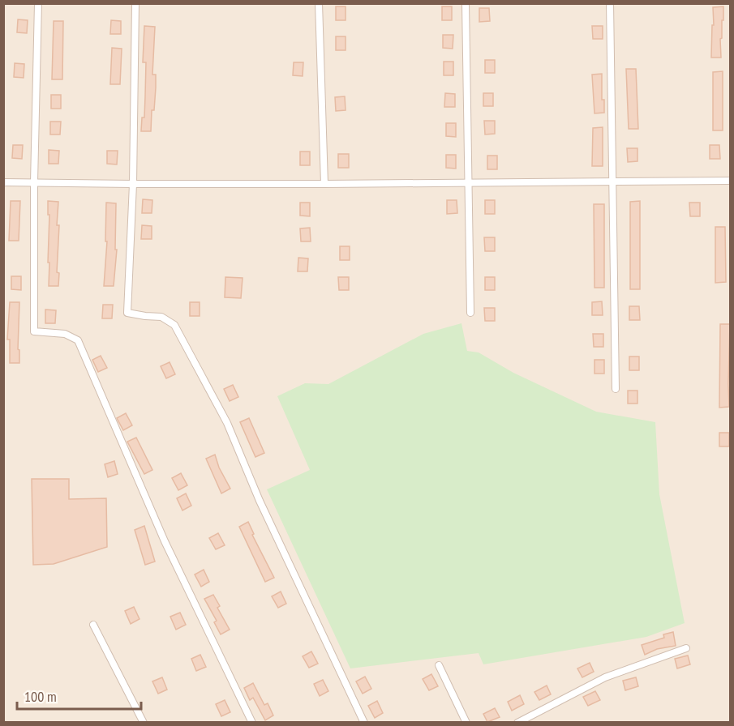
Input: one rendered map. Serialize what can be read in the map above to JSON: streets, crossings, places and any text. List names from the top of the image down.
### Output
{
  "scale_bar": "100 m"
}
